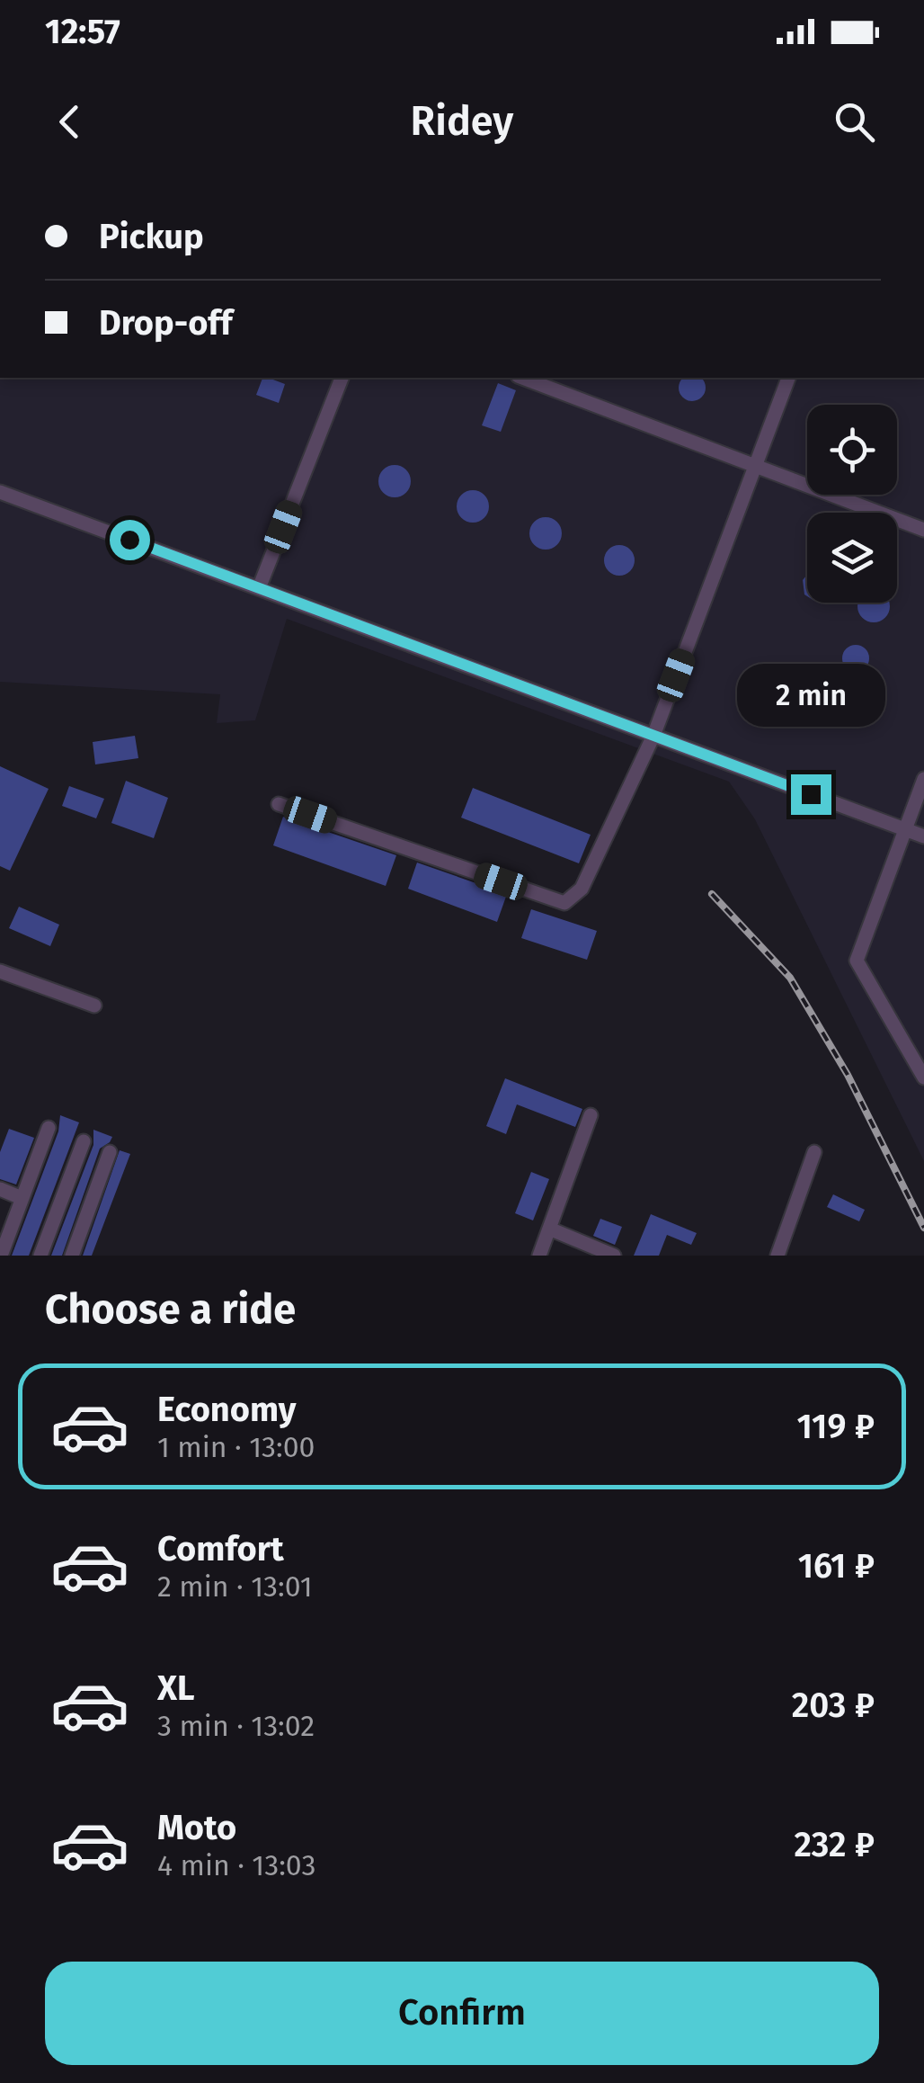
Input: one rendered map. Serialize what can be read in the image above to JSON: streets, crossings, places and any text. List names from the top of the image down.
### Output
{
  "page": {
    "status": "12:57",
    "header": "Ridey",
    "banner": ["Pickup", "Drop-off"],
    "bubble": "2 min",
    "heading": "Choose a ride",
    "list": [
      {
        "name": "Economy",
        "note": "1 min · 13:00",
        "value": "119 ₽"
      },
      {
        "name": "Comfort",
        "note": "2 min · 13:01",
        "value": "161 ₽"
      },
      {
        "name": "XL",
        "note": "3 min · 13:02",
        "value": "203 ₽"
      },
      {
        "name": "Moto",
        "note": "4 min · 13:03",
        "value": "232 ₽"
      }
    ],
    "buttons": "Confirm"
  }
}
